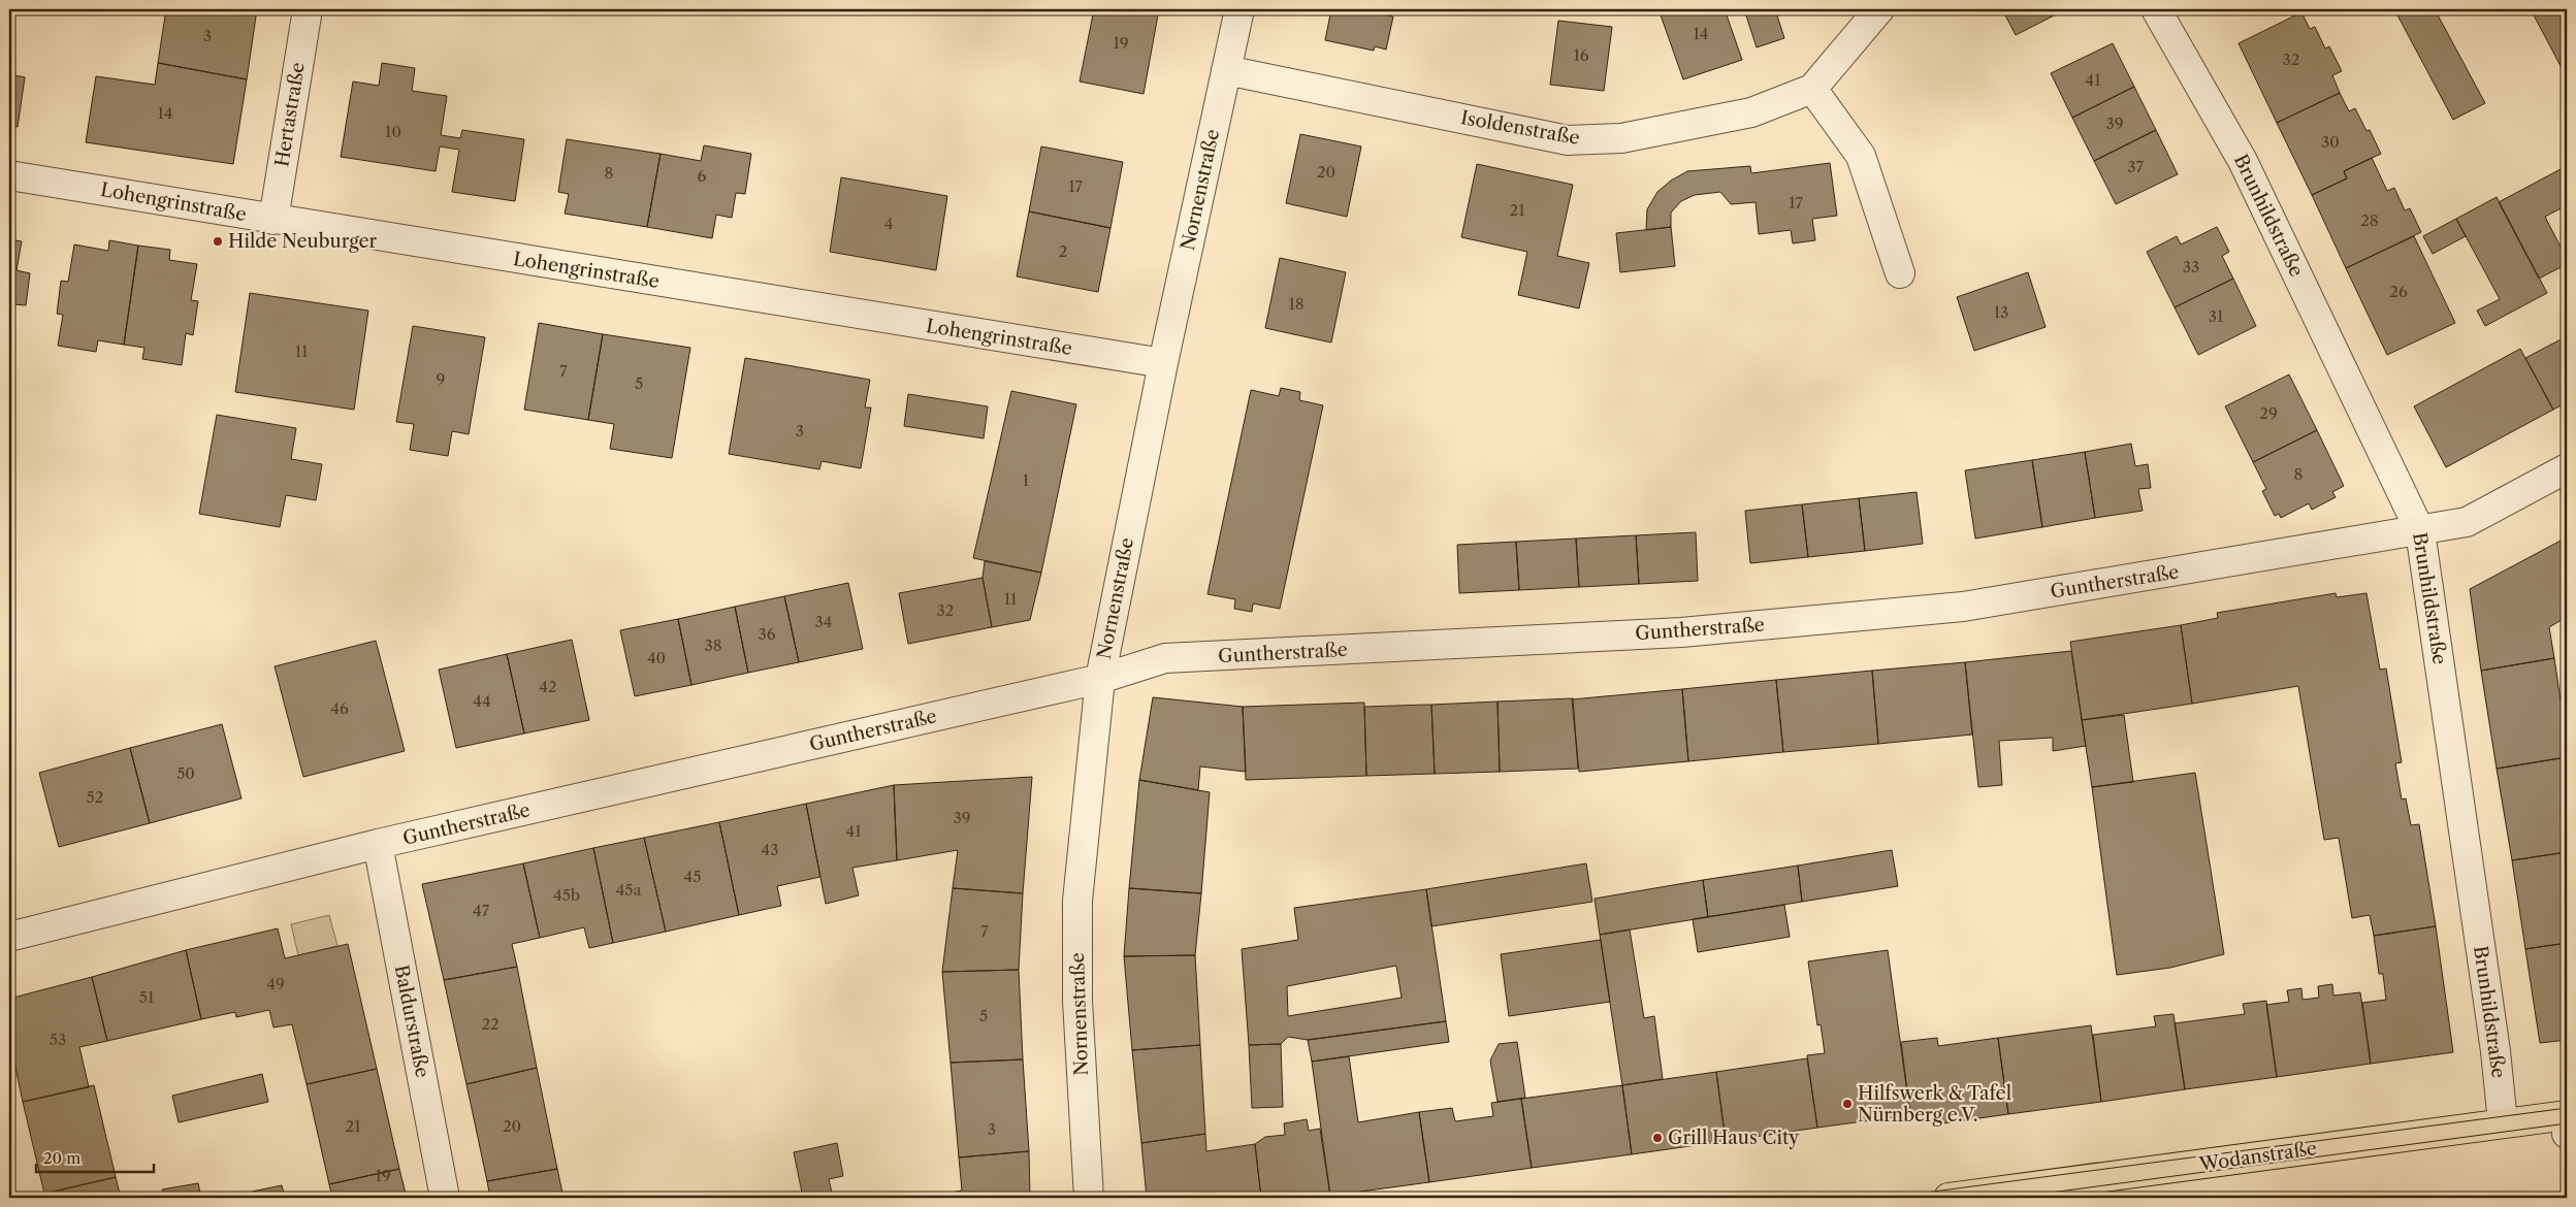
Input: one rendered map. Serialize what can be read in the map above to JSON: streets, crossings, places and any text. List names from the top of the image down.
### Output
{
  "streets": {
    "main road": ["Wodanstraße"],
    "street": [
      "Hertastraße",
      "Isoldenstraße",
      "Nornenstraße",
      "Lohengrinstraße",
      "Brunhildstraße",
      "Guntherstraße",
      "Baldurstraße"
    ]
  },
  "crossings": [
    ["Hertastraße", "Lohengrinstraße"],
    ["Isoldenstraße", "Nornenstraße"],
    ["Nornenstraße", "Lohengrinstraße"],
    ["Nornenstraße", "Guntherstraße"],
    ["Brunhildstraße", "Guntherstraße"],
    ["Brunhildstraße", "Wodanstraße"],
    ["Guntherstraße", "Baldurstraße"]
  ],
  "places": ["Hilde Neuburger", "Hilfswerk & Tafel Nürnberg e.V.", "Grill Haus City"],
  "house_numbers": [
    "14",
    "3",
    "19",
    "16",
    "32",
    "41",
    "14",
    "39",
    "10",
    "30",
    "37",
    "20",
    "8",
    "6",
    "17",
    "17",
    "21",
    "28",
    "4",
    "2",
    "33",
    "26",
    "18",
    "13",
    "31",
    "11",
    "7",
    "9",
    "5",
    "29",
    "3",
    "8",
    "1",
    "11",
    "32",
    "34",
    "36",
    "38",
    "40",
    "42",
    "44",
    "46",
    "50",
    "52",
    "39",
    "41",
    "43",
    "45",
    "45a",
    "45b",
    "47",
    "7",
    "49",
    "51",
    "5",
    "22",
    "53",
    "21",
    "20",
    "3",
    "19"
  ],
  "scale_bar": "20 m"
}
